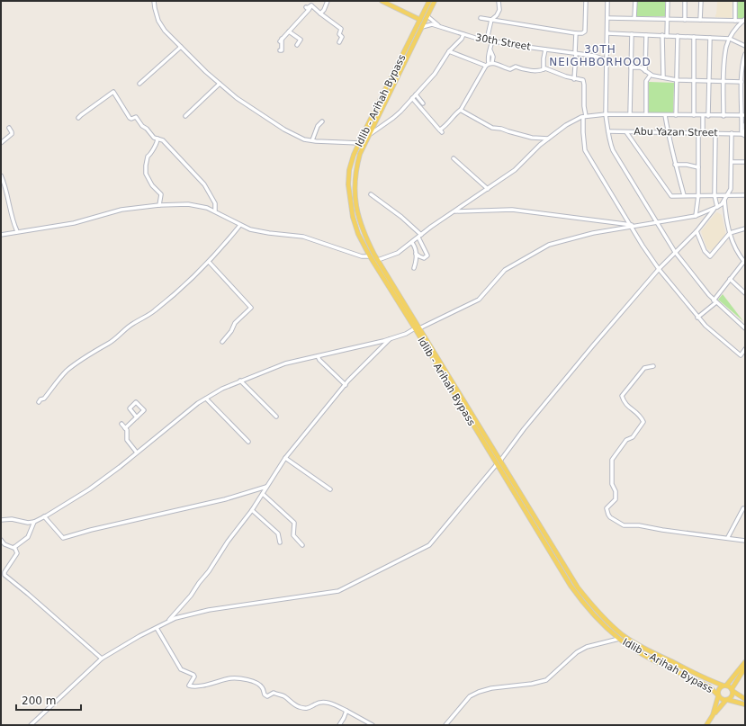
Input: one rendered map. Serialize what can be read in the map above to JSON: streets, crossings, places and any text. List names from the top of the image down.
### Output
{
  "streets": {
    "main road": ["Idlib - Arihah Bypass"],
    "street": ["30th Street", "Abu Yazan Street"]
  },
  "crossings": [
    ["30th Street", "Idlib - Arihah Bypass"]
  ],
  "districts": ["30TH NEIGHBORHOOD"],
  "scale_bar": "200 m"
}
